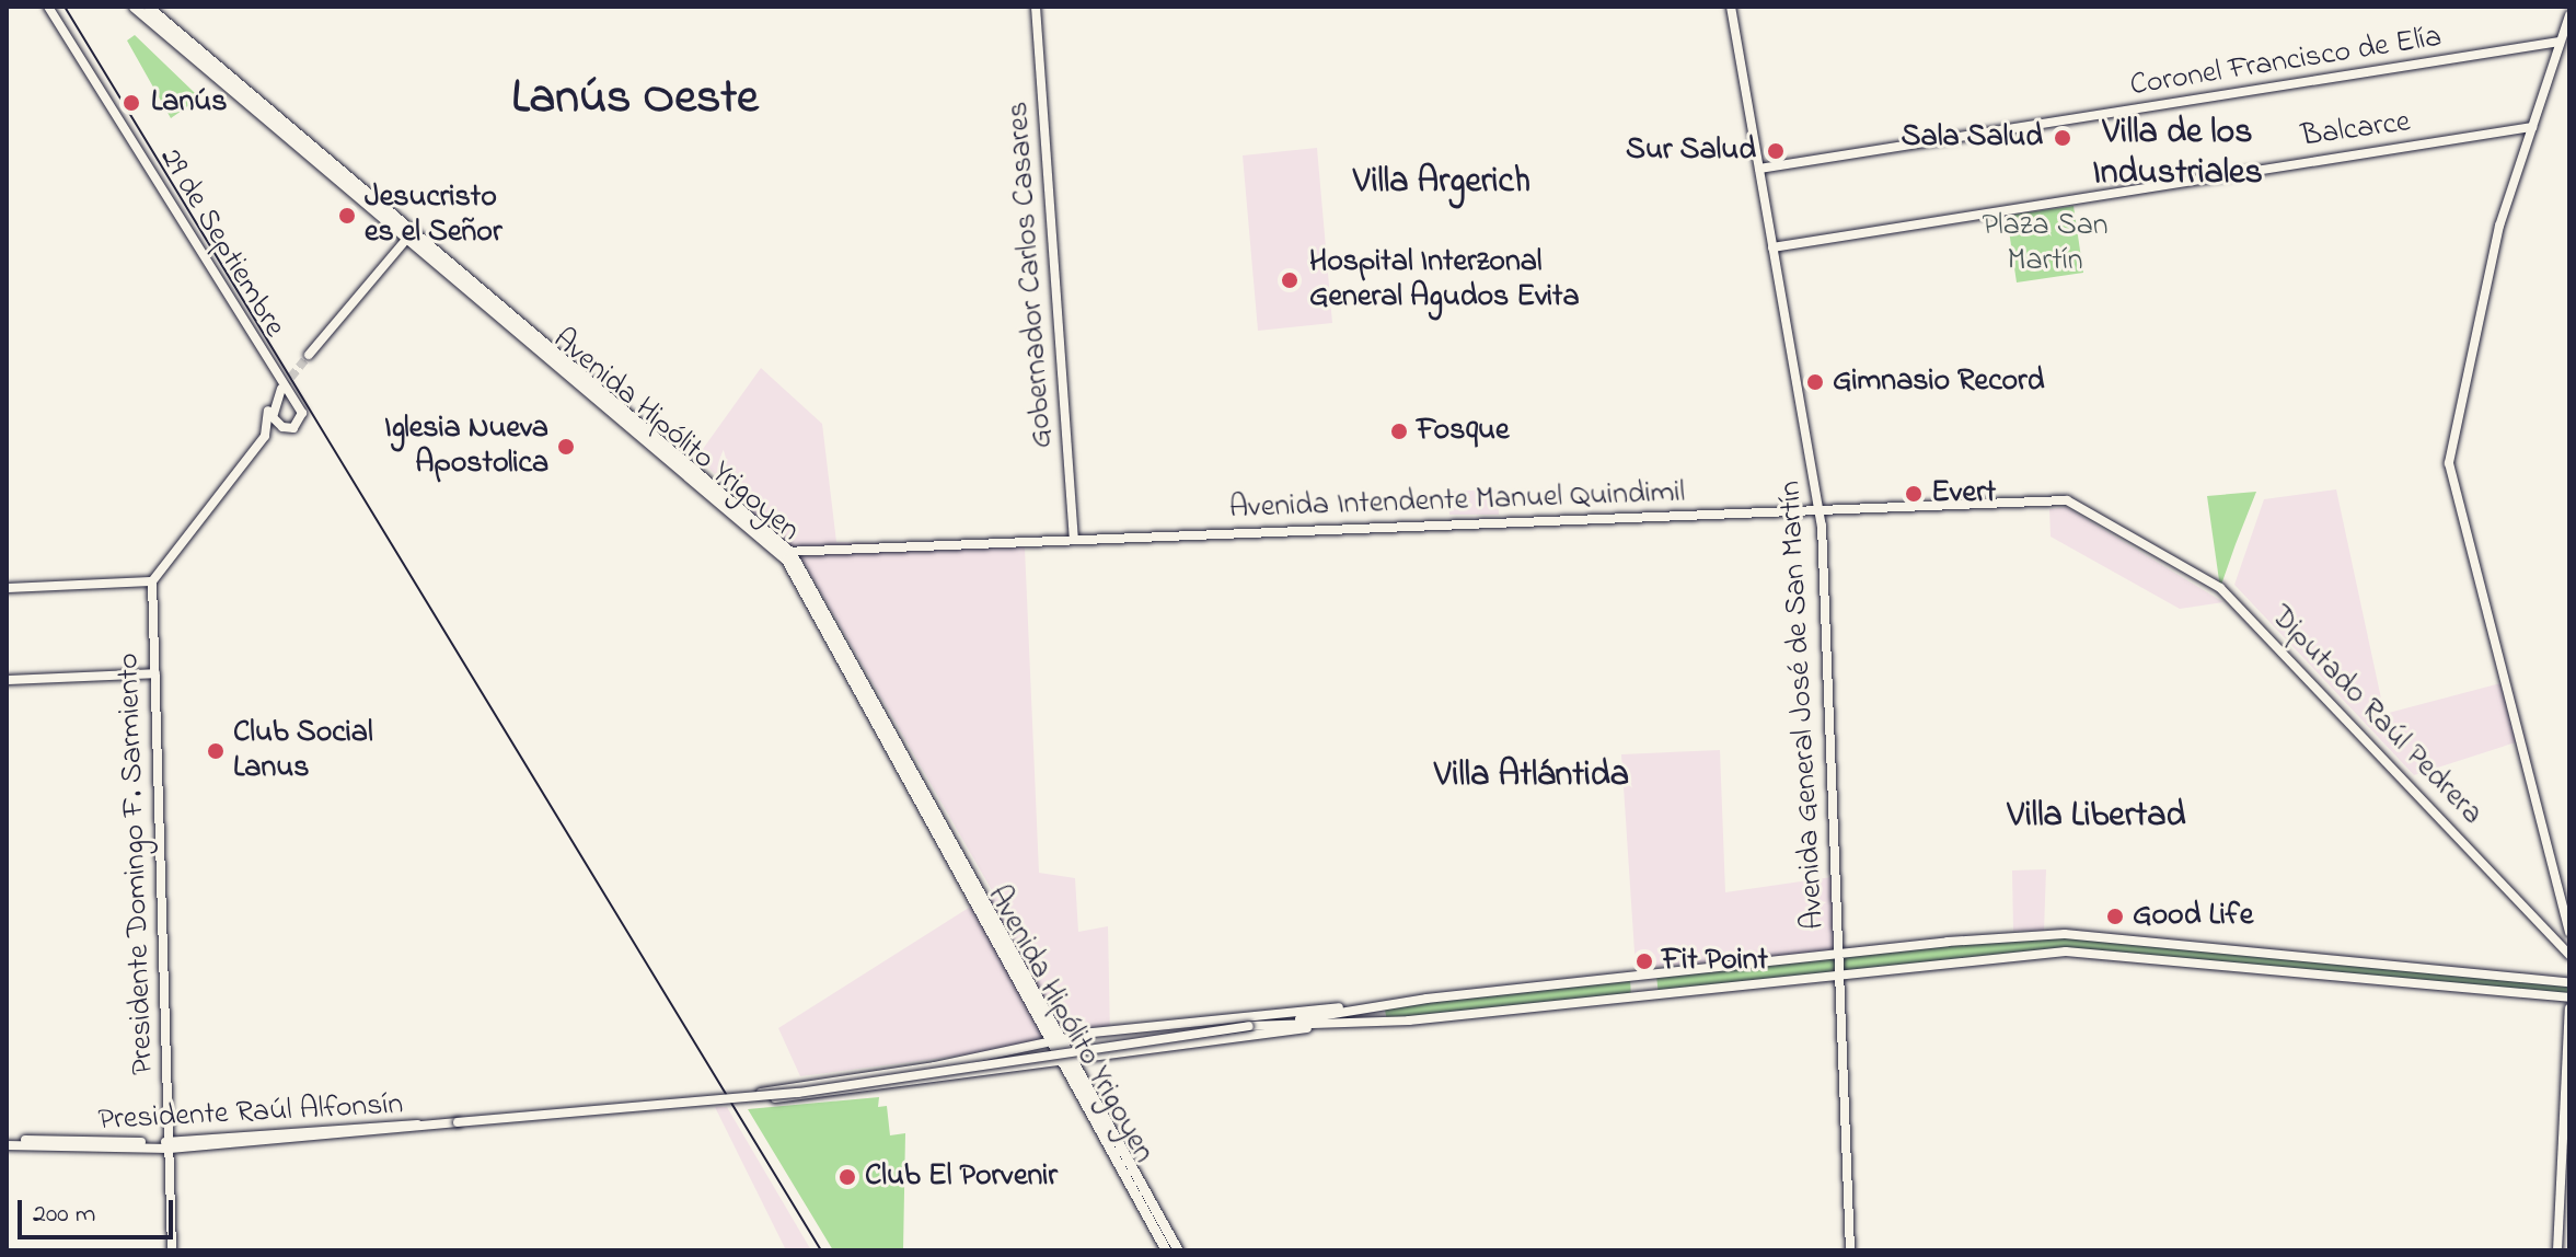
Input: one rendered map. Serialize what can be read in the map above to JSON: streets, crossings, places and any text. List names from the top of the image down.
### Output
{
  "streets": {
    "main road": [
      "Coronel Francisco de Elía",
      "Balcarce",
      "29 de Septiembre",
      "Gobernador Carlos Casares",
      "Avenida Hipólito Yrigoyen",
      "Avenida Intendente Manuel Quindimil",
      "Avenida General José de San Martín",
      "Diputado Raúl Pedrera",
      "Presidente Domingo F. Sarmiento",
      "Presidente Raúl Alfonsín"
    ]
  },
  "crossings": [
    ["Coronel Francisco de Elía", "Avenida General José de San Martín"],
    ["Balcarce", "Avenida General José de San Martín"],
    ["29 de Septiembre", "Presidente Domingo F. Sarmiento"],
    ["Gobernador Carlos Casares", "Avenida Intendente Manuel Quindimil"],
    ["Avenida Hipólito Yrigoyen", "Avenida Intendente Manuel Quindimil"],
    ["Avenida Intendente Manuel Quindimil", "Avenida General José de San Martín"],
    ["Avenida Intendente Manuel Quindimil", "Diputado Raúl Pedrera"],
    ["Presidente Domingo F. Sarmiento", "Presidente Raúl Alfonsín"]
  ],
  "districts": [
    "Lanús Oeste",
    "Villa de los Industriales",
    "Villa Argerich",
    "Villa Atlántida",
    "Villa Libertad"
  ],
  "parks": ["Plaza San Martín"],
  "places": [
    "Lanús",
    "Sala Salud",
    "Sur Salud",
    "Jesucristo es el Señor",
    "Hospital Interzonal General Agudos Evita",
    "Gimnasio Record",
    "Fosque",
    "Iglesia Nueva Apostolica",
    "Evert",
    "Club Social Lanus",
    "Good Life",
    "Fit Point",
    "Club El Porvenir"
  ],
  "scale_bar": "200 m"
}
